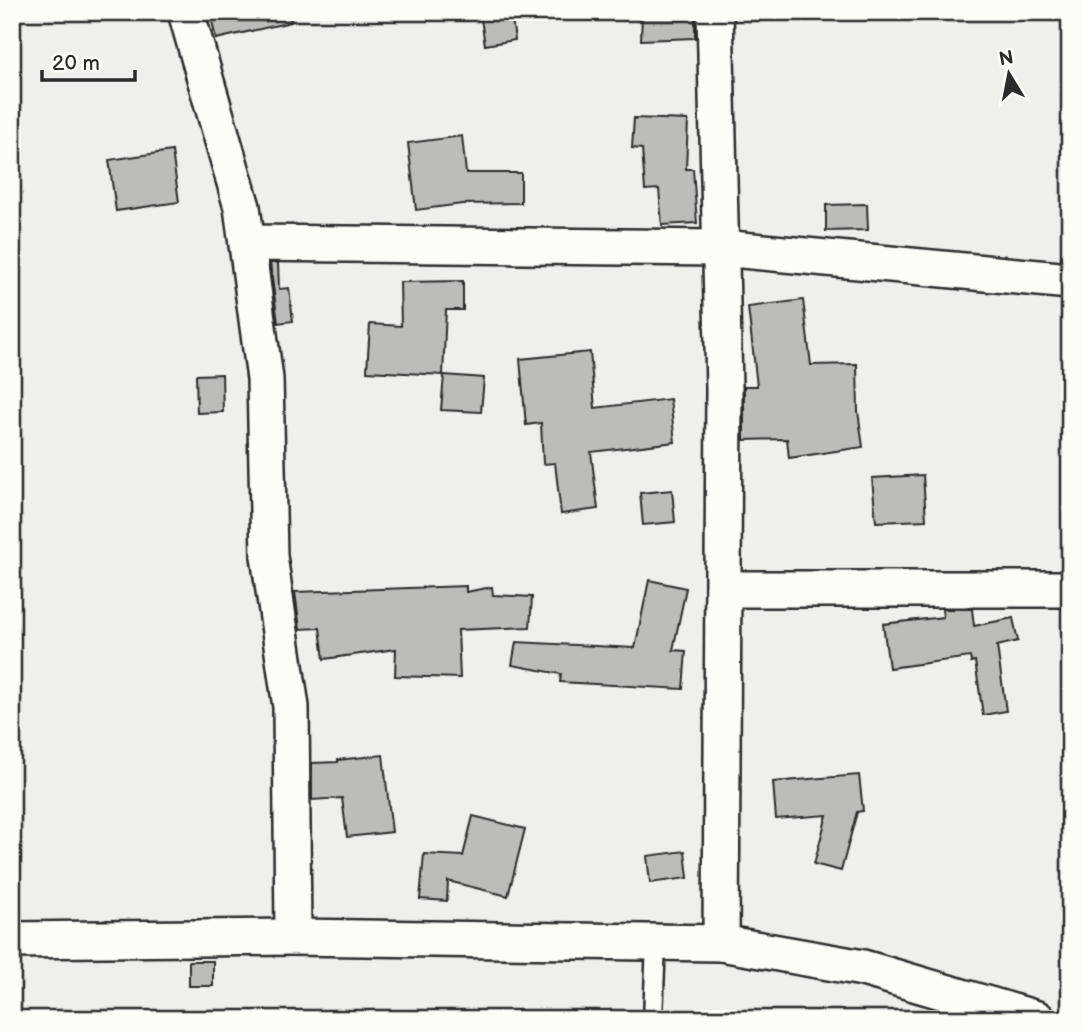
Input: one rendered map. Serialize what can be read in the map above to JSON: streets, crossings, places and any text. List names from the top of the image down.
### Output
{
  "scale_bar": "20 m",
  "north": "top"
}
